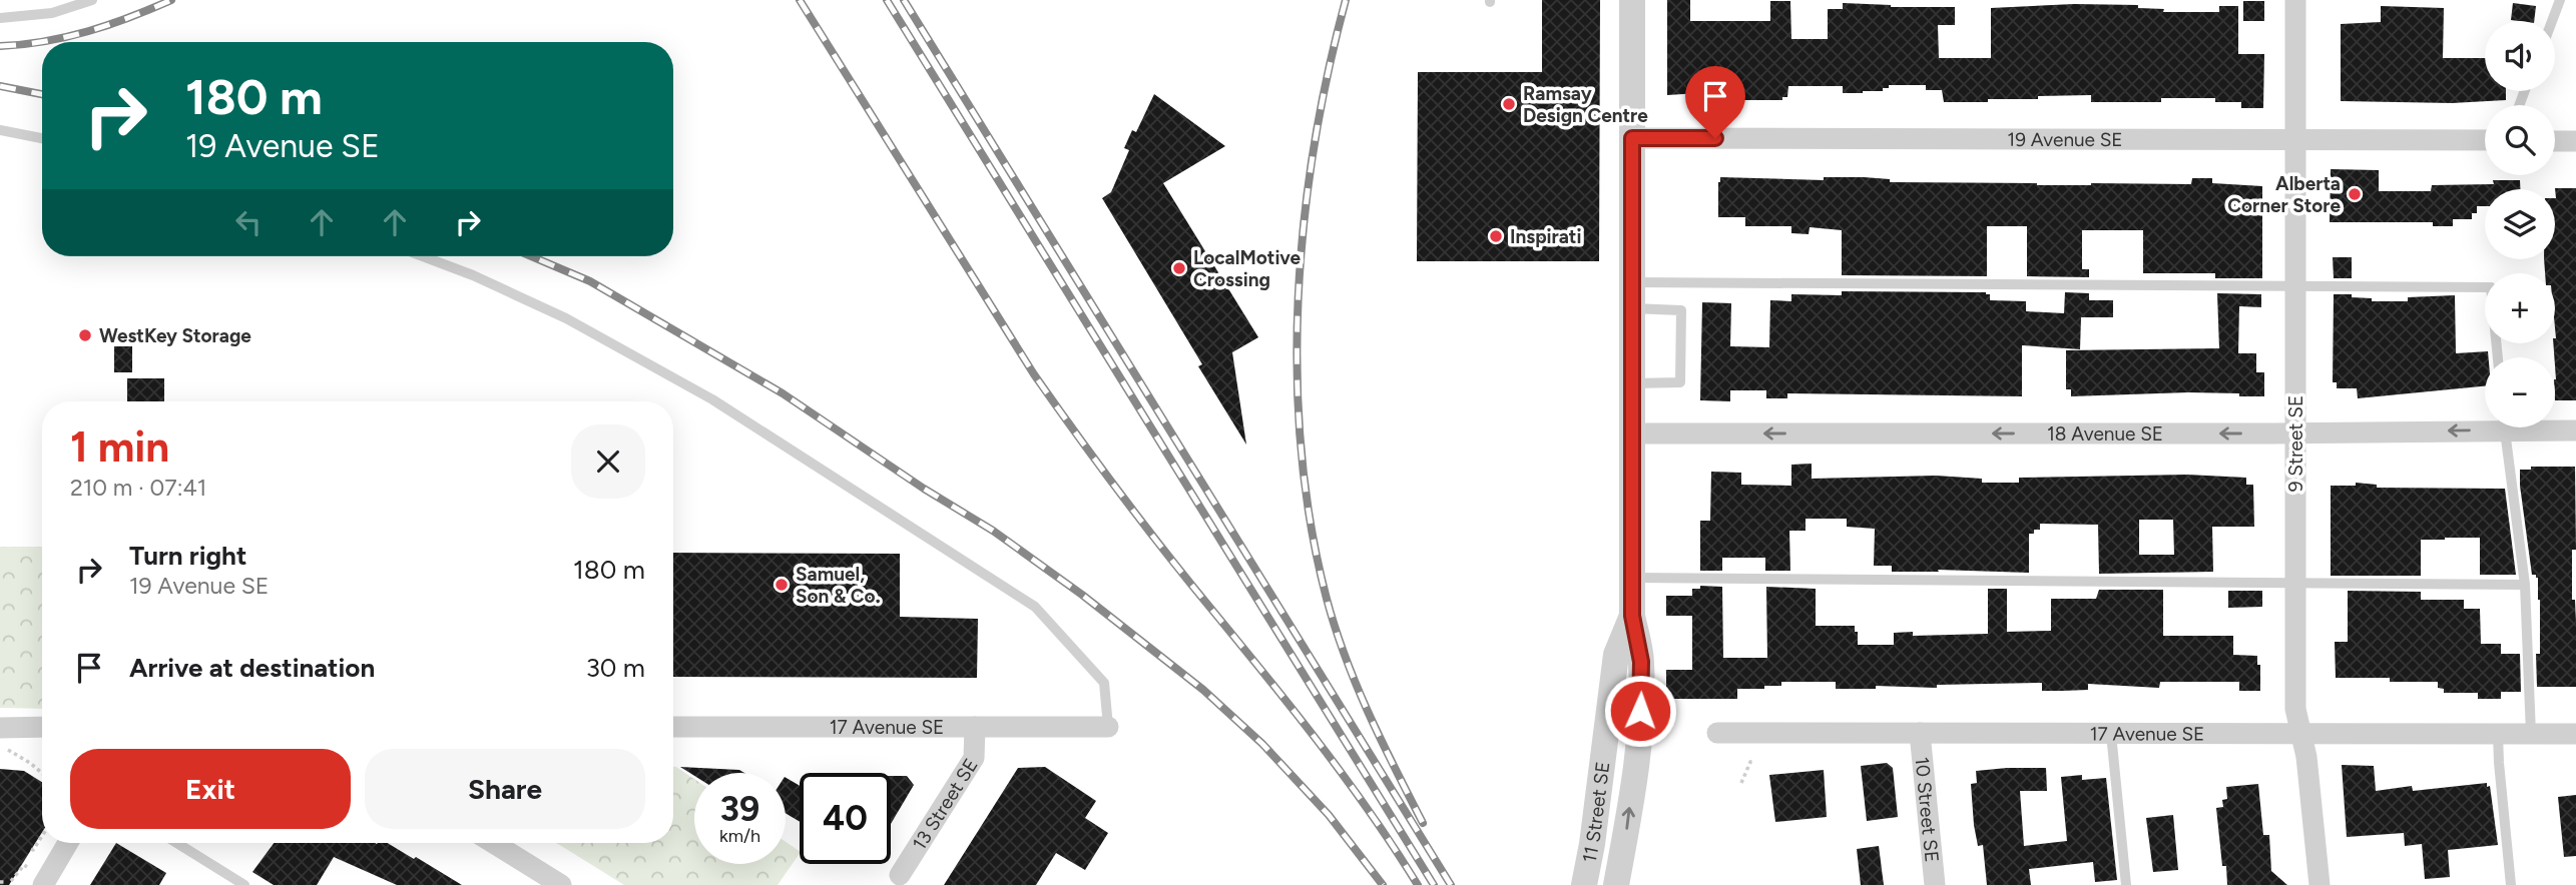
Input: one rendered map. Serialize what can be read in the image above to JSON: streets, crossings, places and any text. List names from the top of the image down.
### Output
{
  "streets": {
    "street": [
      "19 Avenue SE",
      "18 Avenue SE",
      "9 Street SE",
      "17 Avenue SE",
      "13 Street SE",
      "10 Street SE",
      "11 Street SE"
    ]
  },
  "crossings": [
    ["19 Avenue SE", "9 Street SE"],
    ["19 Avenue SE", "11 Street SE"],
    ["18 Avenue SE", "9 Street SE"],
    ["18 Avenue SE", "11 Street SE"],
    ["9 Street SE", "17 Avenue SE"],
    ["17 Avenue SE", "13 Street SE"],
    ["17 Avenue SE", "10 Street SE"]
  ],
  "one_way": ["18 Avenue SE"],
  "places": [
    "Ramsay Design Centre",
    "Alberta Corner Store",
    "Inspirati",
    "LocalMotive Crossing",
    "WestKey Storage",
    "Samuel, Son & Co."
  ],
  "page": {
    "map_buttons": ["+", "−"],
    "turn": ["180 m", "19 Avenue SE"],
    "heading": ["1 min", "210 m · 07:41"],
    "list": [
      {
        "name": "Turn right",
        "note": "19 Avenue SE",
        "value": "180 m"
      },
      {
        "name": "Arrive at destination",
        "value": "30 m"
      }
    ],
    "buttons": ["Exit", "Share"],
    "speed": "39 km/h",
    "limit": "40"
  }
}
